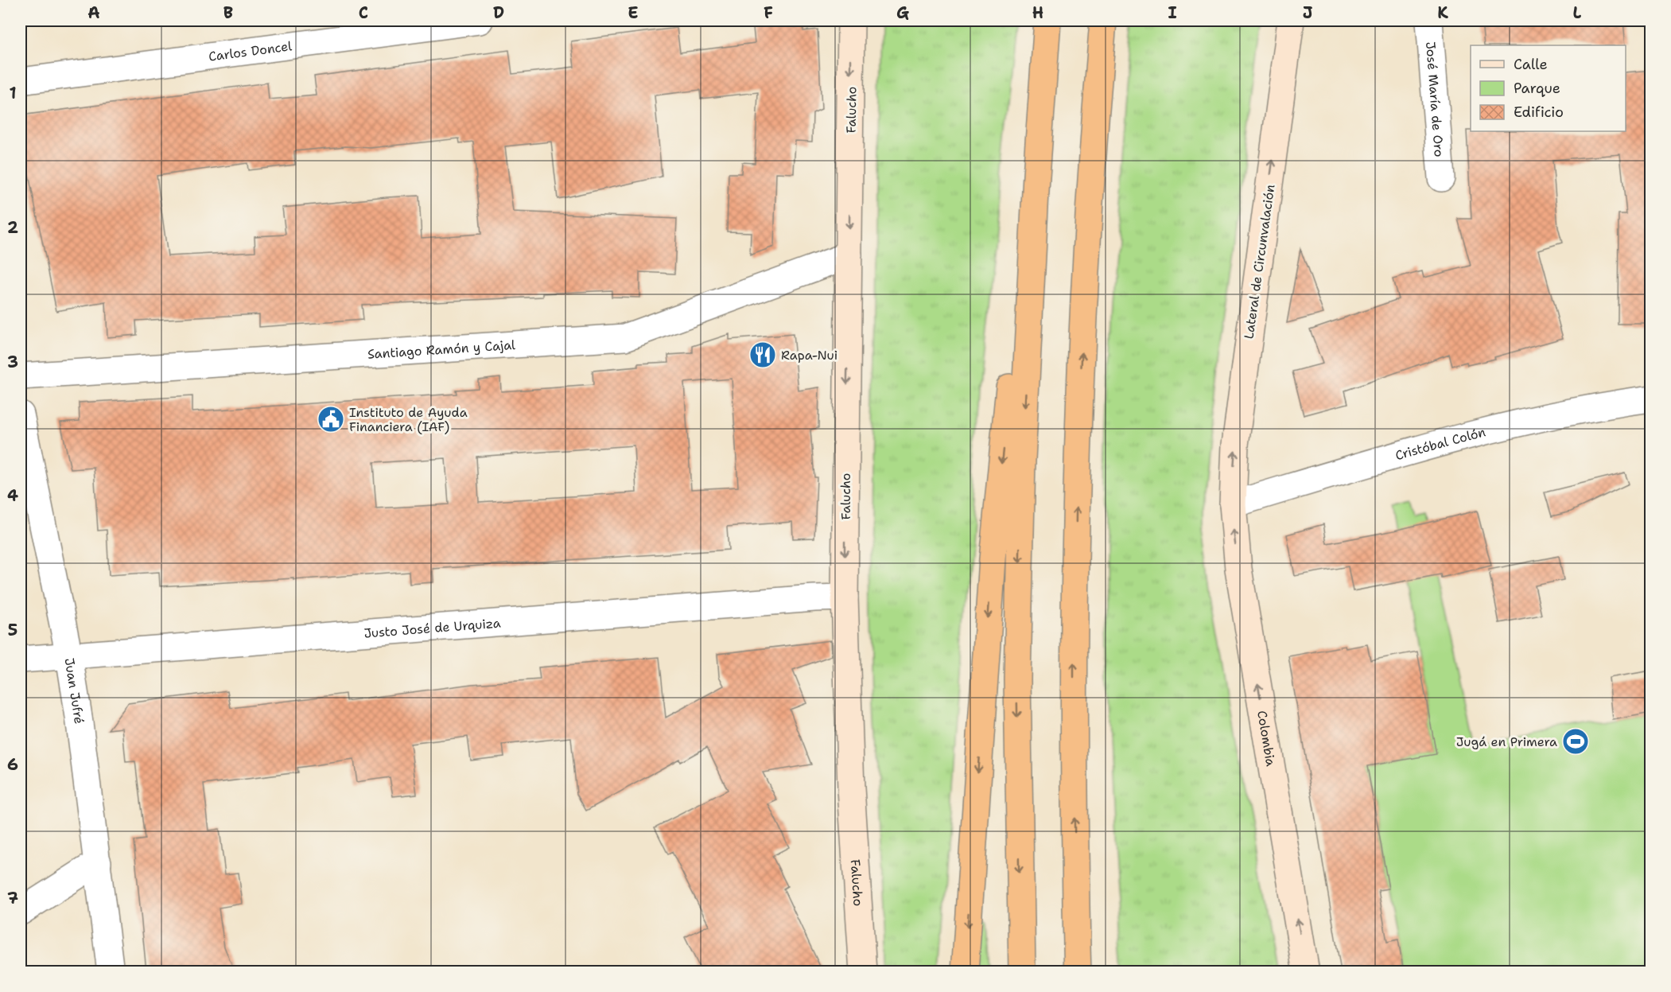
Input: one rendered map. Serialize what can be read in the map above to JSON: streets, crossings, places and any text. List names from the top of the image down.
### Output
{
  "streets": {
    "street": [
      "Carlos Doncel",
      "José María de Oro",
      "Falucho",
      "Lateral de Circunvalación",
      "Santiago Ramón y Cajal",
      "Cristóbal Colón",
      "Justo José de Urquiza",
      "Juan Jufré",
      "Colombia"
    ]
  },
  "crossings": [
    ["Falucho", "Santiago Ramón y Cajal"],
    ["Falucho", "Justo José de Urquiza"],
    ["Lateral de Circunvalación", "Cristóbal Colón"],
    ["Lateral de Circunvalación", "Colombia"],
    ["Cristóbal Colón", "Colombia"],
    ["Justo José de Urquiza", "Juan Jufré"]
  ],
  "one_way": ["Falucho", "Lateral de Circunvalación", "Colombia"],
  "places": {
    "restaurant": ["Rapa-Nui"],
    "public building": ["Instituto de Ayuda Financiera (IAF)"],
    "sports": ["Jugá en Primera"]
  },
  "legend": ["Calle", "Parque", "Edificio"],
  "grid": {
    "columns": [
      "A",
      "B",
      "C",
      "D",
      "E",
      "F",
      "G",
      "H",
      "I",
      "J",
      "K",
      "L"
    ],
    "rows": [
      "1",
      "2",
      "3",
      "4",
      "5",
      "6",
      "7"
    ]
  }
}
